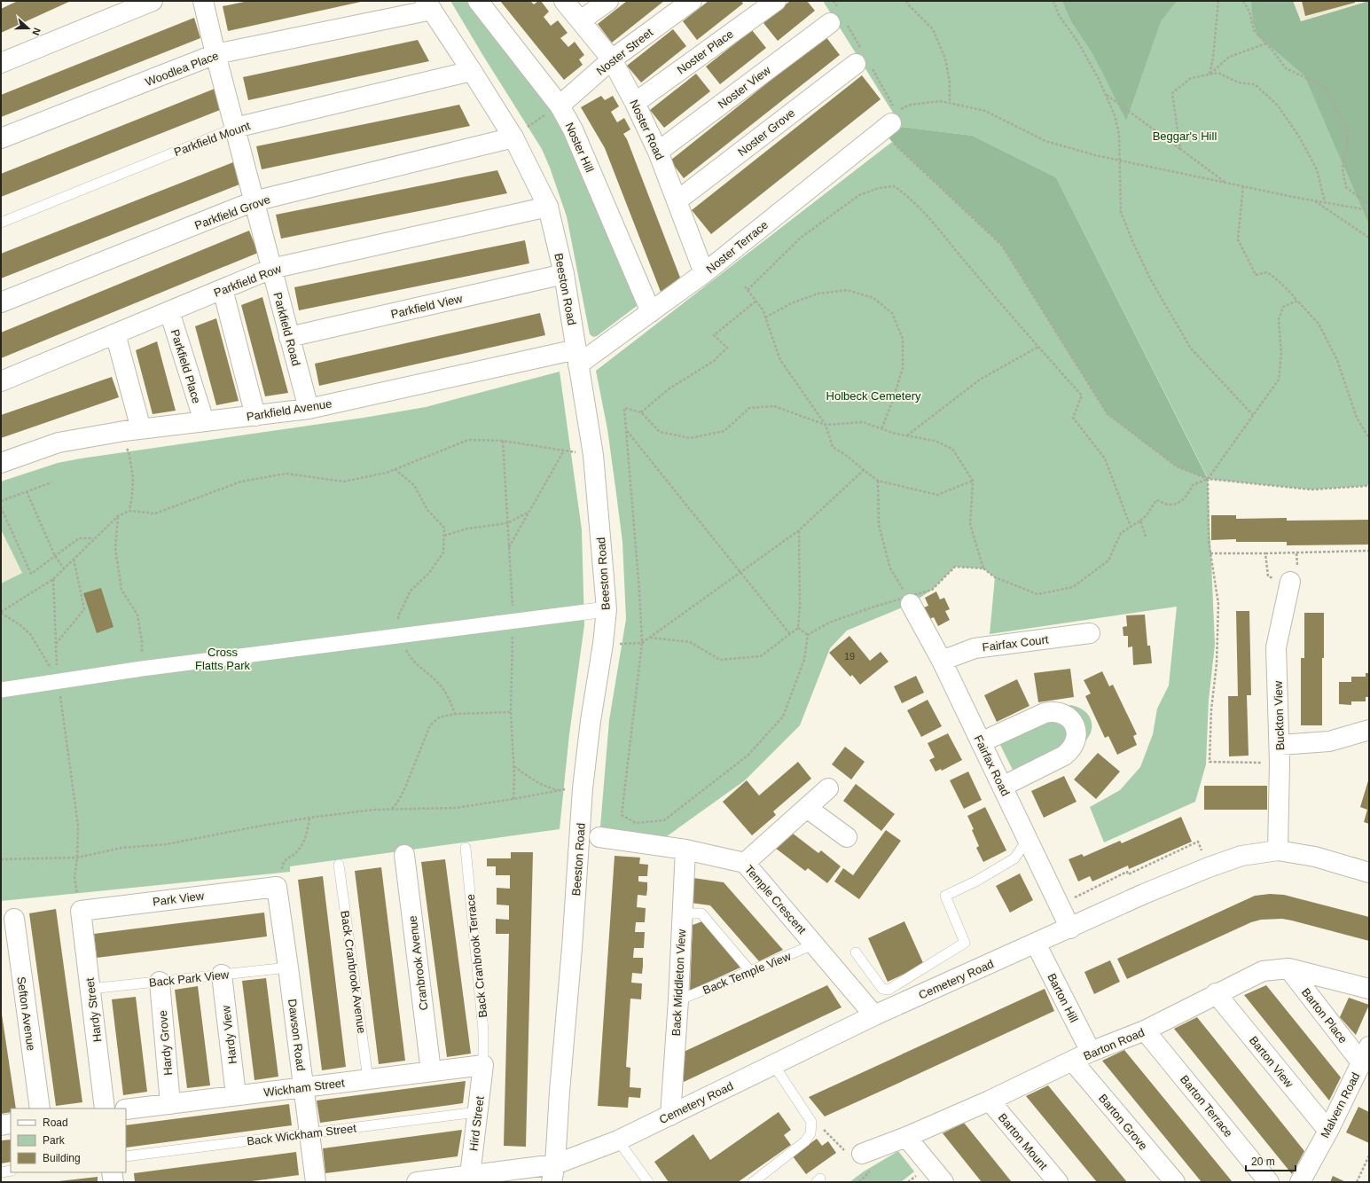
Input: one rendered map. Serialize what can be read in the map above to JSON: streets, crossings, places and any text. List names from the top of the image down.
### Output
{
  "streets": {
    "street": [
      "Noster Street",
      "Noster Place",
      "Woodlea Place",
      "Noster View",
      "Noster Road",
      "Noster Grove",
      "Parkfield Mount",
      "Noster Hill",
      "Parkfield Grove",
      "Noster Terrace",
      "Parkfield Row",
      "Beeston Road",
      "Parkfield View",
      "Parkfield Road",
      "Parkfield Place",
      "Parkfield Avenue",
      "Fairfax Court",
      "Buckton View",
      "Fairfax Road",
      "Park View",
      "Temple Crescent",
      "Cranbrook Avenue",
      "Cemetery Road",
      "Back Middleton View",
      "Barton Hill",
      "Hardy Street",
      "Sefton Avenue",
      "Barton Place",
      "Hardy View",
      "Dawson Road",
      "Hardy Grove",
      "Barton Road",
      "Barton View",
      "Wickham Street",
      "Malvern Road",
      "Barton Terrace",
      "Barton Grove",
      "Hird Street",
      "Barton Mount"
    ],
    "lane": [
      "Back Cranbrook Terrace",
      "Back Cranbrook Avenue",
      "Back Temple View",
      "Back Park View",
      "Back Wickham Street"
    ]
  },
  "crossings": [
    ["Noster Street", "Noster Road"],
    ["Noster Street", "Noster Hill"],
    ["Noster Place", "Noster Road"],
    ["Woodlea Place", "Beeston Road"],
    ["Woodlea Place", "Parkfield Road"],
    ["Noster View", "Noster Road"],
    ["Noster Road", "Noster Grove"],
    ["Noster Road", "Noster Terrace"],
    ["Parkfield Mount", "Beeston Road"],
    ["Parkfield Mount", "Parkfield Road"],
    ["Noster Hill", "Noster Terrace"],
    ["Parkfield Grove", "Beeston Road"],
    ["Parkfield Grove", "Parkfield Road"],
    ["Noster Terrace", "Beeston Road"],
    ["Noster Terrace", "Parkfield Avenue"],
    ["Parkfield Row", "Beeston Road"],
    ["Parkfield Row", "Parkfield Road"],
    ["Parkfield Row", "Parkfield Place"],
    ["Beeston Road", "Parkfield View"],
    ["Beeston Road", "Parkfield Avenue"],
    ["Beeston Road", "Cemetery Road"],
    ["Parkfield View", "Parkfield Road"],
    ["Parkfield Road", "Parkfield Avenue"],
    ["Parkfield Place", "Parkfield Avenue"],
    ["Fairfax Court", "Fairfax Road"],
    ["Buckton View", "Cemetery Road"],
    ["Fairfax Road", "Cemetery Road"],
    ["Park View", "Hardy Street"],
    ["Park View", "Dawson Road"],
    ["Temple Crescent", "Back Temple View"],
    ["Temple Crescent", "Cemetery Road"],
    ["Temple Crescent", "Back Middleton View"],
    ["Back Cranbrook Terrace", "Wickham Street"],
    ["Back Cranbrook Terrace", "Hird Street"],
    ["Cranbrook Avenue", "Wickham Street"],
    ["Back Cranbrook Avenue", "Wickham Street"],
    ["Back Temple View", "Back Middleton View"],
    ["Back Park View", "Hardy Street"],
    ["Back Park View", "Hardy View"],
    ["Back Park View", "Dawson Road"],
    ["Back Park View", "Hardy Grove"],
    ["Cemetery Road", "Back Middleton View"],
    ["Cemetery Road", "Barton Hill"],
    ["Cemetery Road", "Hird Street"],
    ["Barton Hill", "Barton Road"],
    ["Barton Place", "Barton Road"],
    ["Barton Place", "Malvern Road"],
    ["Hardy View", "Wickham Street"],
    ["Dawson Road", "Wickham Street"],
    ["Dawson Road", "Back Wickham Street"],
    ["Hardy Grove", "Wickham Street"],
    ["Barton Road", "Barton View"],
    ["Barton Road", "Barton Terrace"],
    ["Barton Road", "Barton Grove"],
    ["Barton Road", "Barton Mount"],
    ["Barton View", "Malvern Road"],
    ["Wickham Street", "Hird Street"],
    ["Hird Street", "Back Wickham Street"]
  ],
  "parks": ["Beggar's Hill", "Holbeck Cemetery", "Cross Flatts Park"],
  "house_numbers": ["19"],
  "legend": ["Road", "Park", "Building"],
  "scale_bar": "20 m",
  "north": "right"
}
